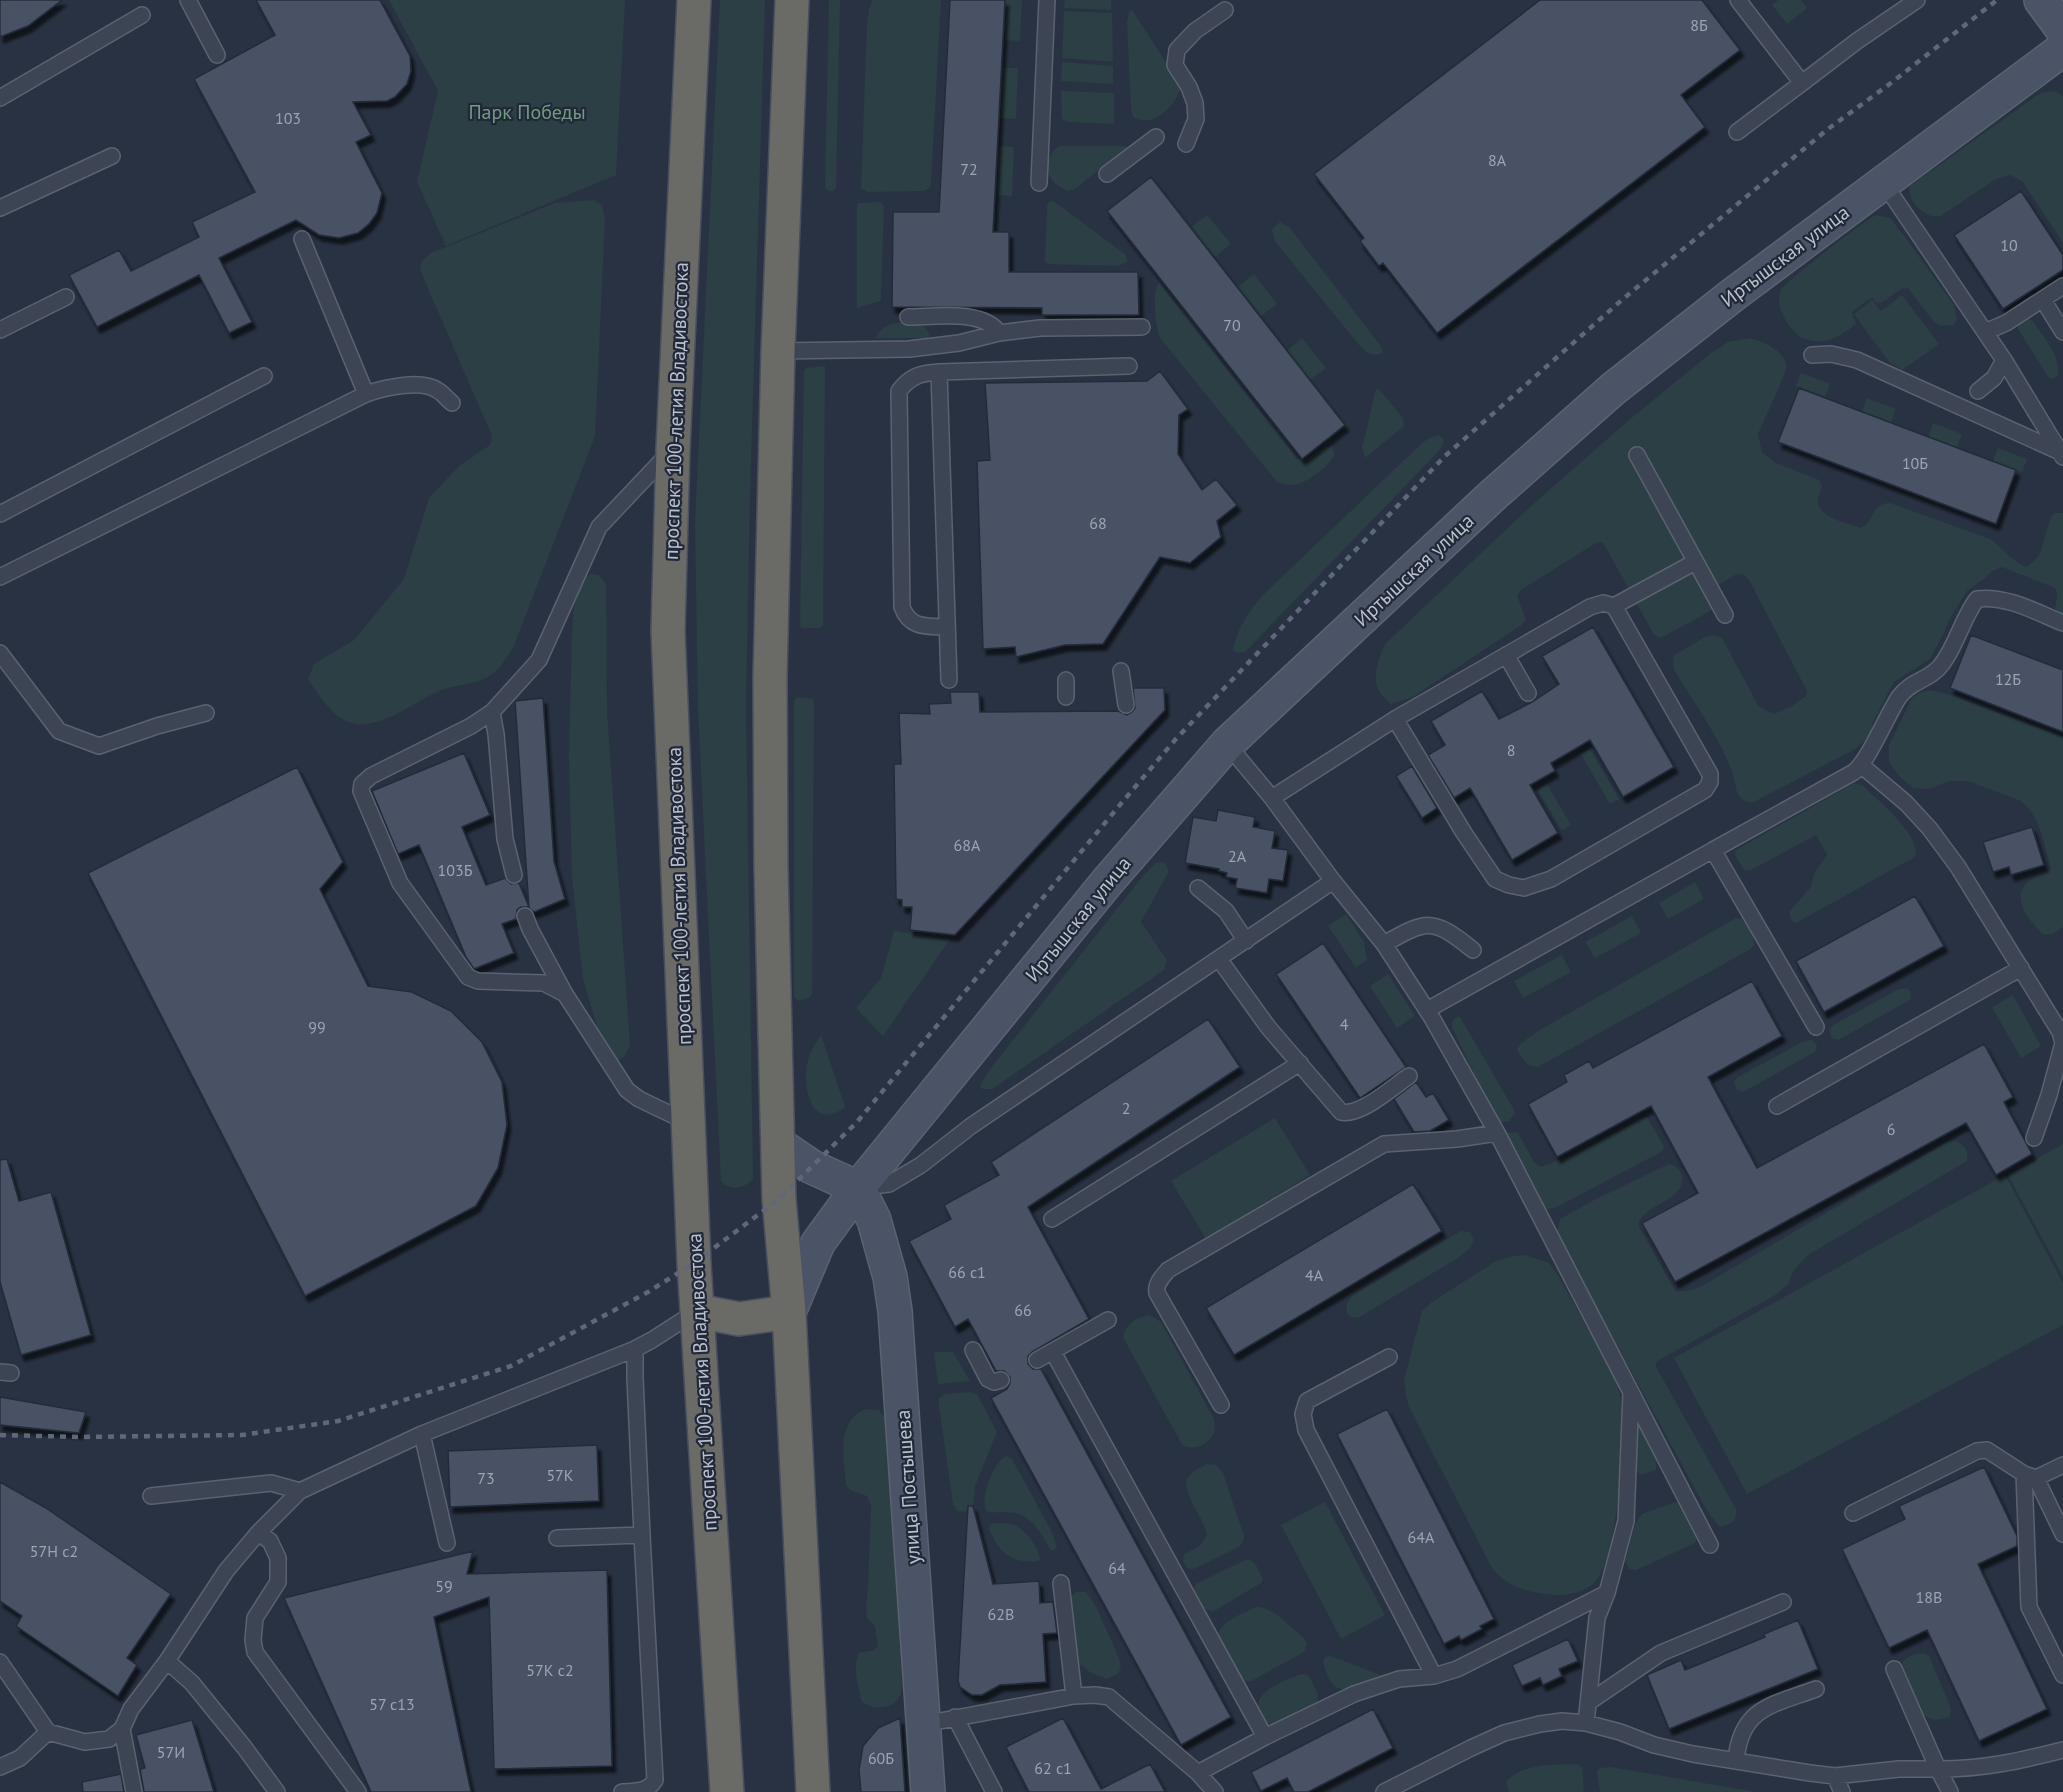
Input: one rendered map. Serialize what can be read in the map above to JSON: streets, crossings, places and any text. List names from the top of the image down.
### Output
{
  "streets": {
    "highway": ["проспект 100-летия Владивостока"],
    "main road": ["Иртышская улица", "улица Постышева"]
  },
  "crossings": [
    ["Иртышская улица", "улица Постышева"]
  ],
  "parks": ["Парк Победы"],
  "house_numbers": [
    "8Б",
    "103",
    "8А",
    "72",
    "10",
    "70",
    "10Б",
    "68",
    "12Б",
    "8",
    "68А",
    "2А",
    "103Б",
    "4",
    "99",
    "2",
    "6",
    "66 с1",
    "4А",
    "66",
    "57К",
    "73",
    "64А",
    "57Н с2",
    "64",
    "59",
    "18В",
    "62В",
    "57К с2",
    "57 с13",
    "57И",
    "60Б",
    "62 с1"
  ]
}
